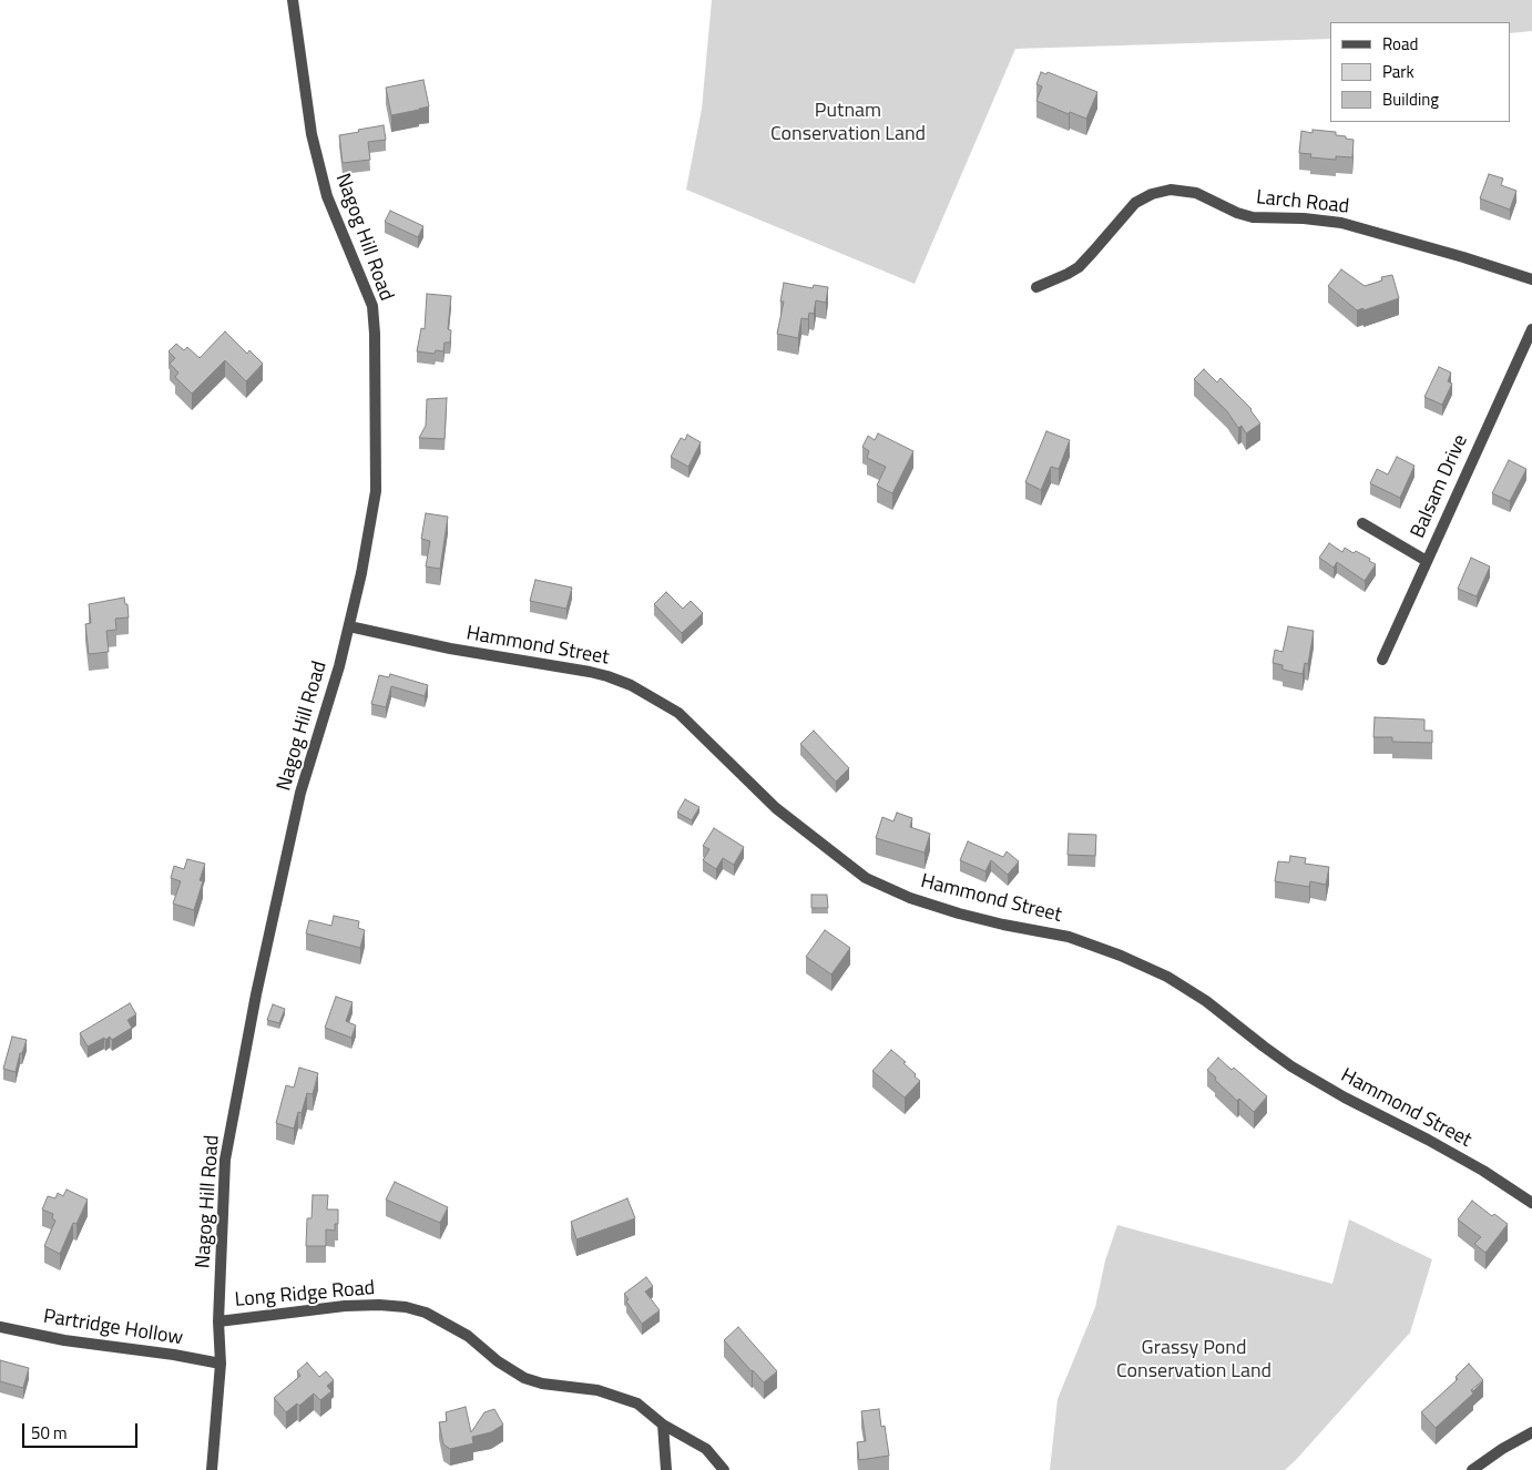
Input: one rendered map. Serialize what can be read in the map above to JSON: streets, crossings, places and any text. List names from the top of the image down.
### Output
{
  "streets": {
    "street": [
      "Larch Road",
      "Nagog Hill Road",
      "Balsam Drive",
      "Hammond Street",
      "Long Ridge Road",
      "Partridge Hollow"
    ]
  },
  "crossings": [
    ["Nagog Hill Road", "Hammond Street"],
    ["Nagog Hill Road", "Long Ridge Road"],
    ["Nagog Hill Road", "Partridge Hollow"]
  ],
  "parks": ["Putnam Conservation Land", "Grassy Pond Conservation Land"],
  "legend": ["Road", "Park", "Building"],
  "scale_bar": "50 m"
}
